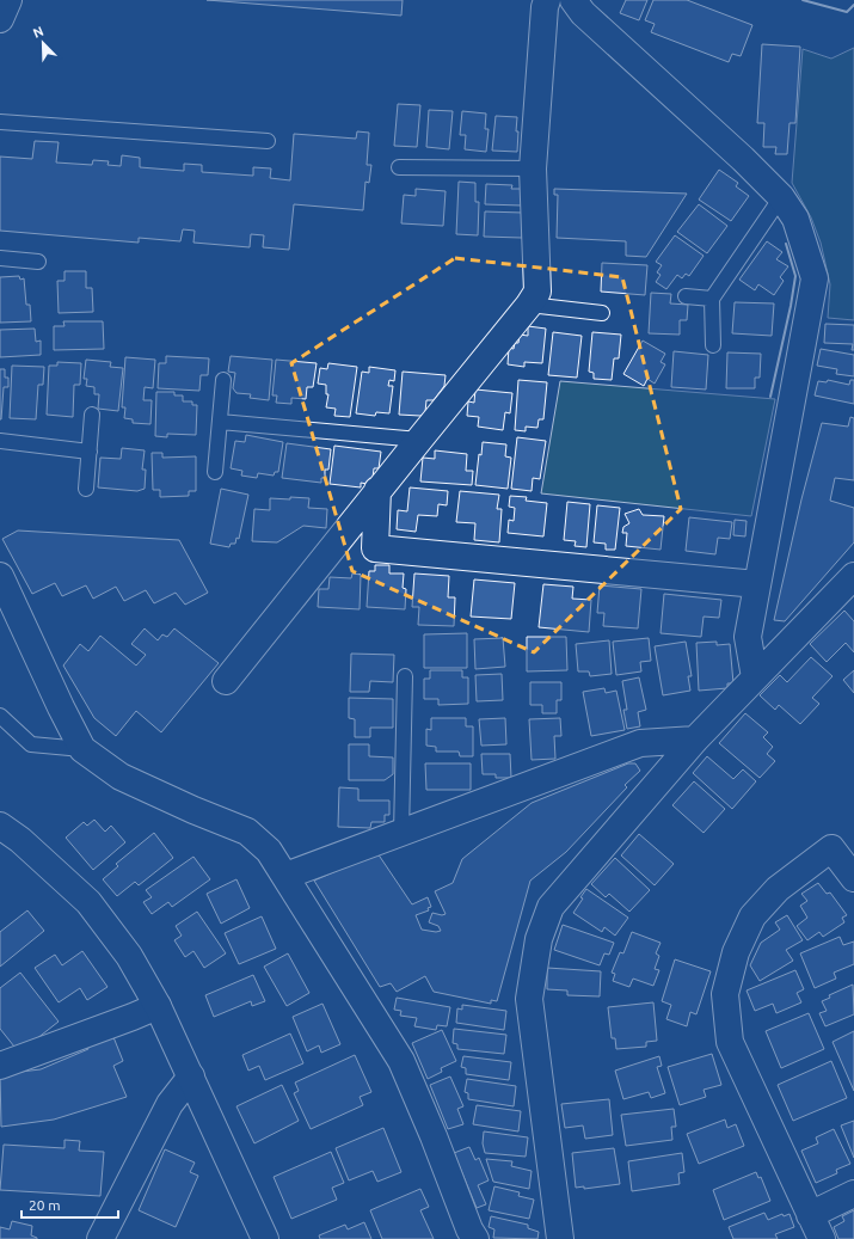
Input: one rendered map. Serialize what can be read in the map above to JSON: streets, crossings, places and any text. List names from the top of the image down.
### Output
{
  "scale_bar": "20 m",
  "north": "top left"
}
